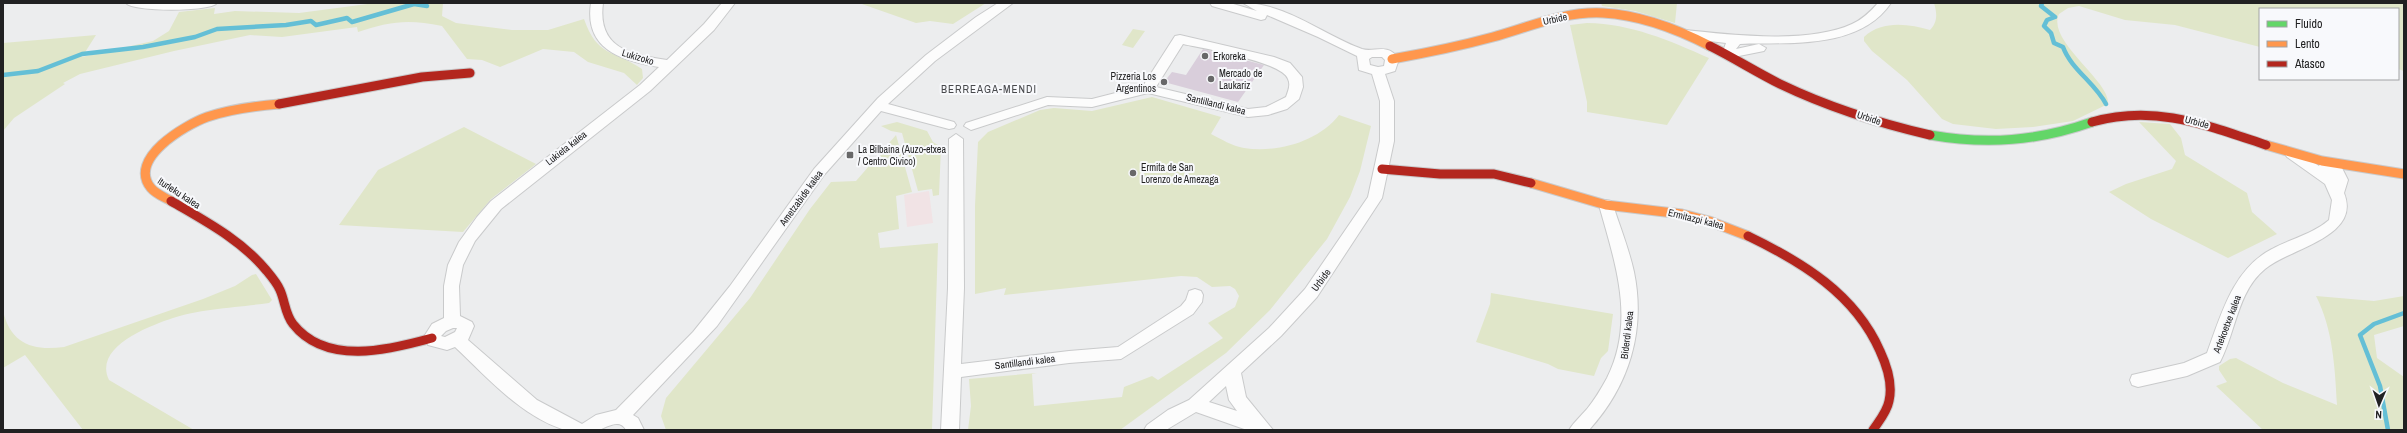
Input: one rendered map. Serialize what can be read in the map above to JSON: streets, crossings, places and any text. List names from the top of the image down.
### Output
{
  "streets": {
    "street": [
      "Urbide",
      "Lukizoko",
      "Santillandi kalea",
      "Lukieta kalea",
      "Iturleku kalea",
      "Ametzabide kalea",
      "Ermitazpi kalea",
      "Artekoetxe kalea",
      "Biderdi kalea"
    ]
  },
  "crossings": [
    ["Urbide", "Ermitazpi kalea"],
    ["Urbide", "Artekoetxe kalea"],
    ["Lukizoko", "Lukieta kalea"],
    ["Ermitazpi kalea", "Biderdi kalea"]
  ],
  "districts": ["BERREAGA-MENDI"],
  "places": {
    "other": [
      "Erkoreka",
      "Mercado de Laukariz",
      "Pizzeria Los Argentinos",
      "Ermita de San Lorenzo de Amezaga"
    ],
    "transit": ["La Bilbaina (Auzo-etxea / Centro Cívico)"]
  },
  "legend": ["Fluido", "Lento", "Atasco"],
  "north": "bottom"
}
